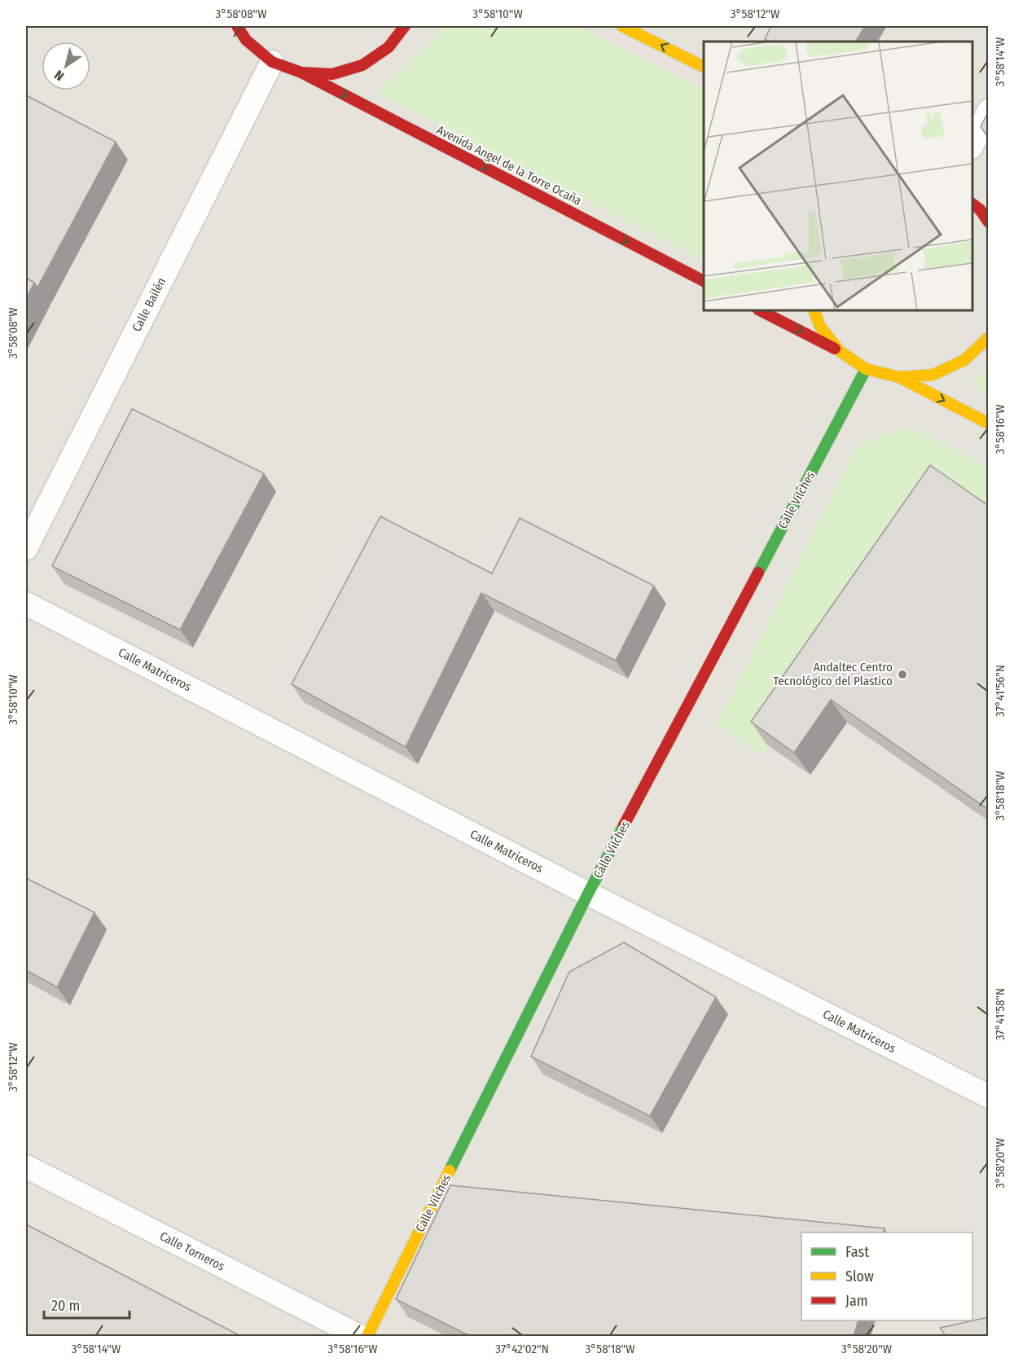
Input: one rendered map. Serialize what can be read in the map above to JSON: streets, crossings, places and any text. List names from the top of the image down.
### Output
{
  "streets": {
    "street": [
      "Avenida Angel de la Torre Ocaña",
      "Calle Bailén",
      "Calle Vilches",
      "Calle Matriceros",
      "Calle Torneros"
    ]
  },
  "crossings": [
    ["Calle Vilches", "Calle Matriceros"]
  ],
  "one_way": ["Avenida Angel de la Torre Ocaña"],
  "places": ["Andaltec Centro Tecnológico del Plastico"],
  "legend": ["Fast", "Slow", "Jam"],
  "scale_bar": "20 m",
  "north": "bottom left",
  "coordinates": [
    "3°58'08\"W",
    "3°58'10\"W",
    "3°58'12\"W",
    "3°58'14\"W",
    "3°58'16\"W",
    "37°41'56\"N",
    "3°58'18\"W",
    "37°41'58\"N",
    "3°58'20\"W",
    "37°42'02\"N"
  ]
}
